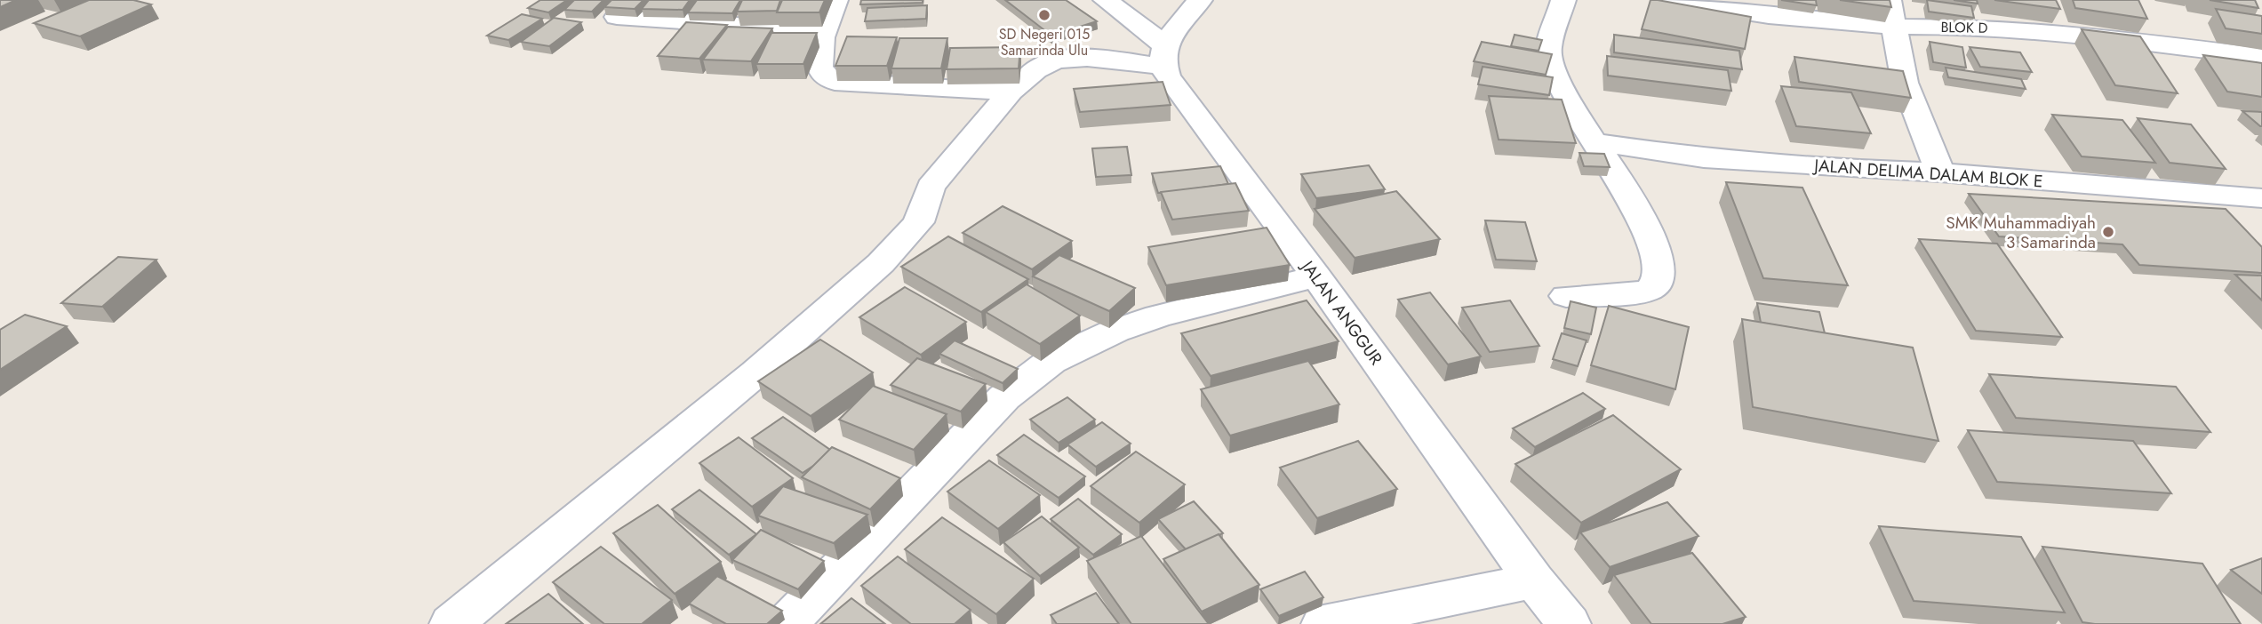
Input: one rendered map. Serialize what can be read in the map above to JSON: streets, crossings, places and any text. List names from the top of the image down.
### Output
{
  "streets": {
    "street": ["BLOK D", "JALAN DELIMA DALAM BLOK E", "JALAN ANGGUR"]
  },
  "places": ["SD Negeri 015 Samarinda Ulu", "SMK Muhammadiyah 3 Samarinda"]
}
